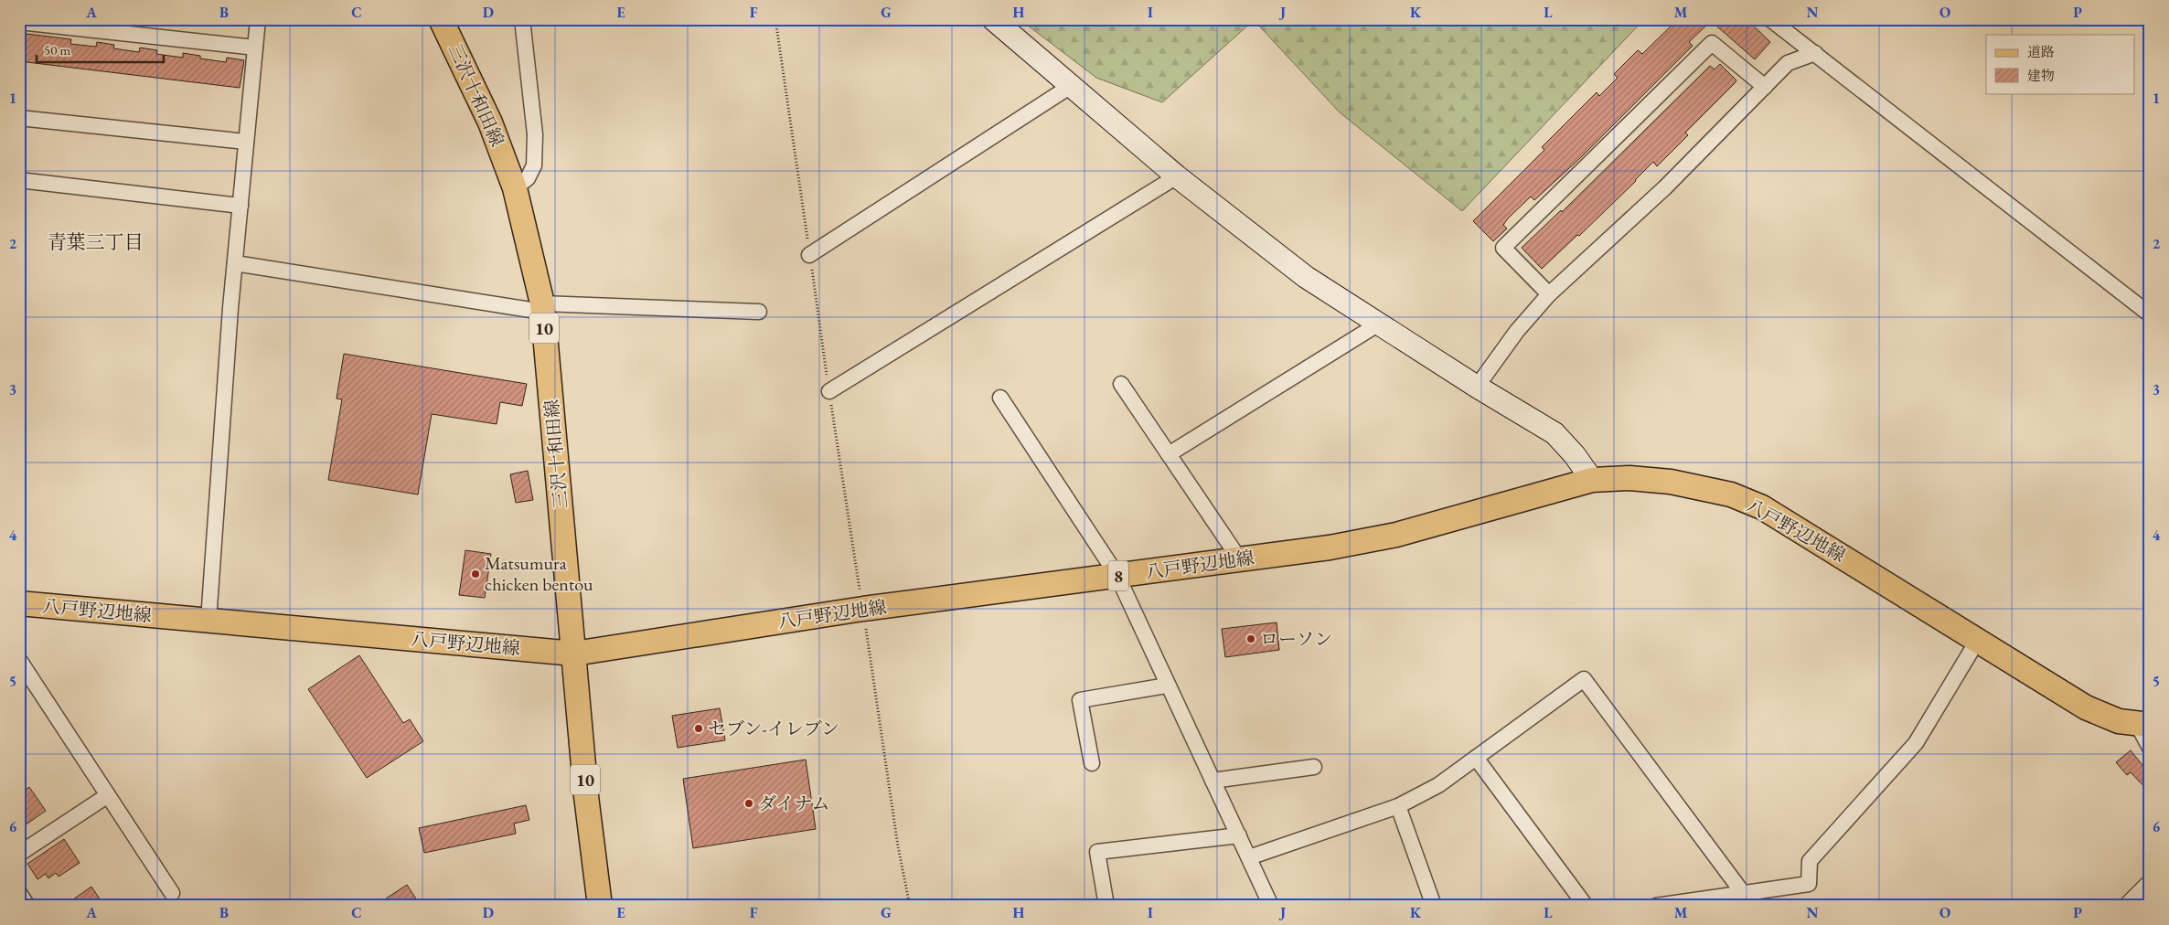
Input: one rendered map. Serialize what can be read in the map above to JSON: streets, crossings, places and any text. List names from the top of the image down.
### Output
{
  "streets": {
    "main road": [
      "三沢十和田線",
      "10",
      "八戸野辺地線",
      "8"
    ]
  },
  "crossings": [
    ["三沢十和田線", "八戸野辺地線"]
  ],
  "districts": ["青葉三丁目"],
  "places": [
    "Matsumura chicken bentou",
    "ローソン",
    "セブン-イレブン",
    "ダイナム"
  ],
  "legend": ["道路", "建物"],
  "scale_bar": "50 m",
  "grid": {
    "columns": [
      "A",
      "B",
      "C",
      "D",
      "E",
      "F",
      "G",
      "H",
      "I",
      "J",
      "K",
      "L",
      "M",
      "N",
      "O",
      "P"
    ],
    "rows": [
      "1",
      "2",
      "3",
      "4",
      "5",
      "6"
    ]
  }
}
